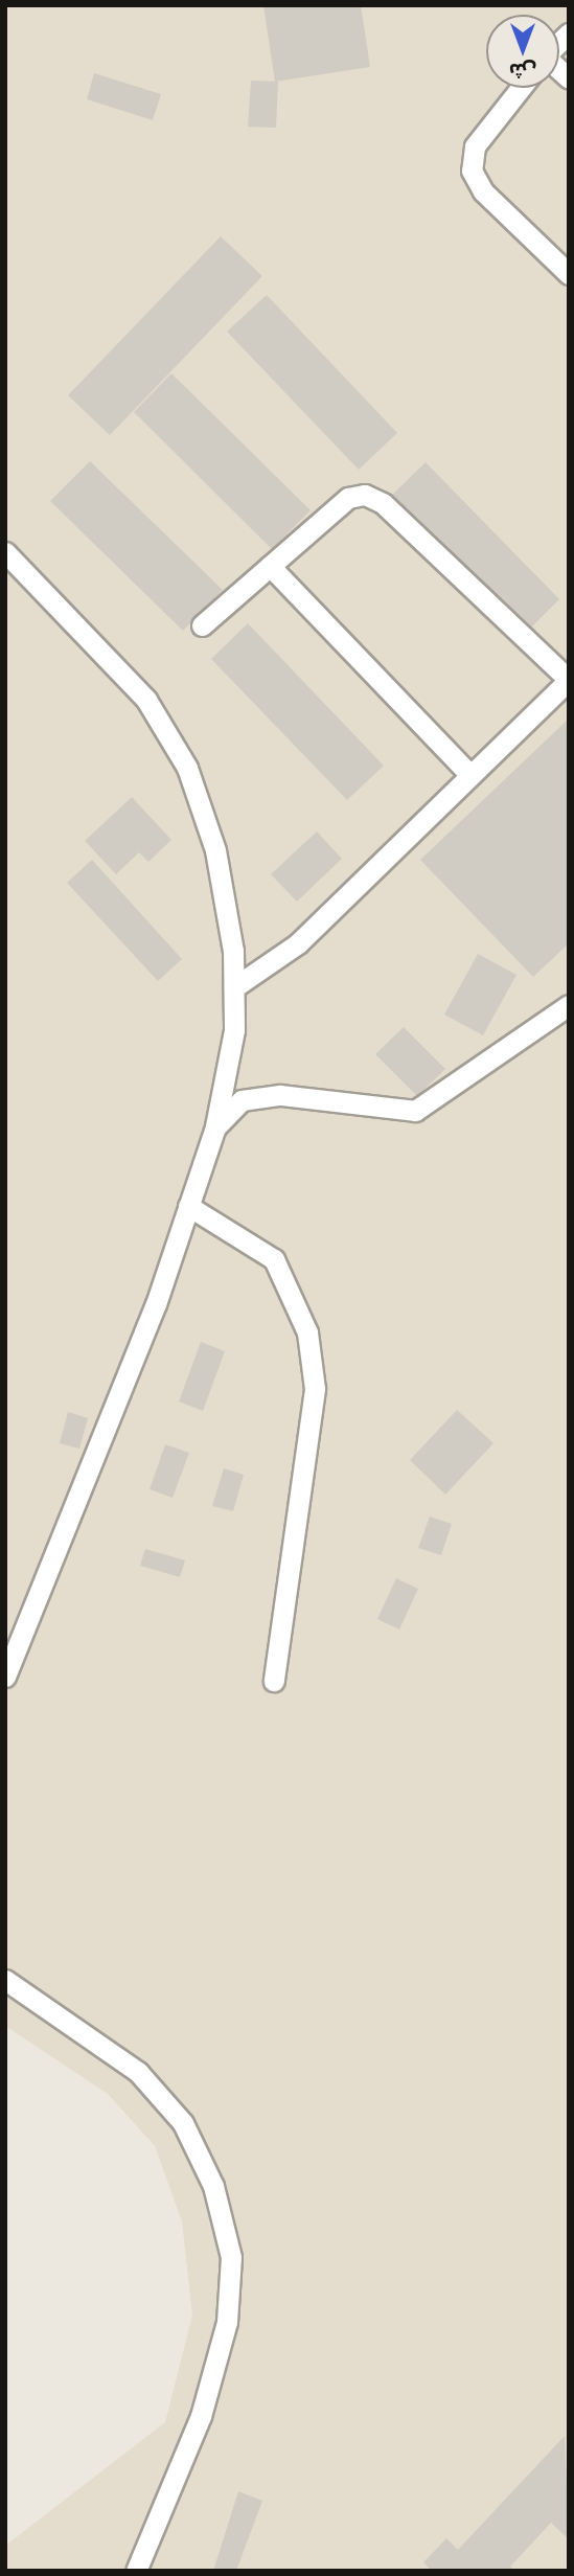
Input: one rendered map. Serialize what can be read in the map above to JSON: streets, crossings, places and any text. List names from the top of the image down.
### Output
{
  "north": "bottom"
}
